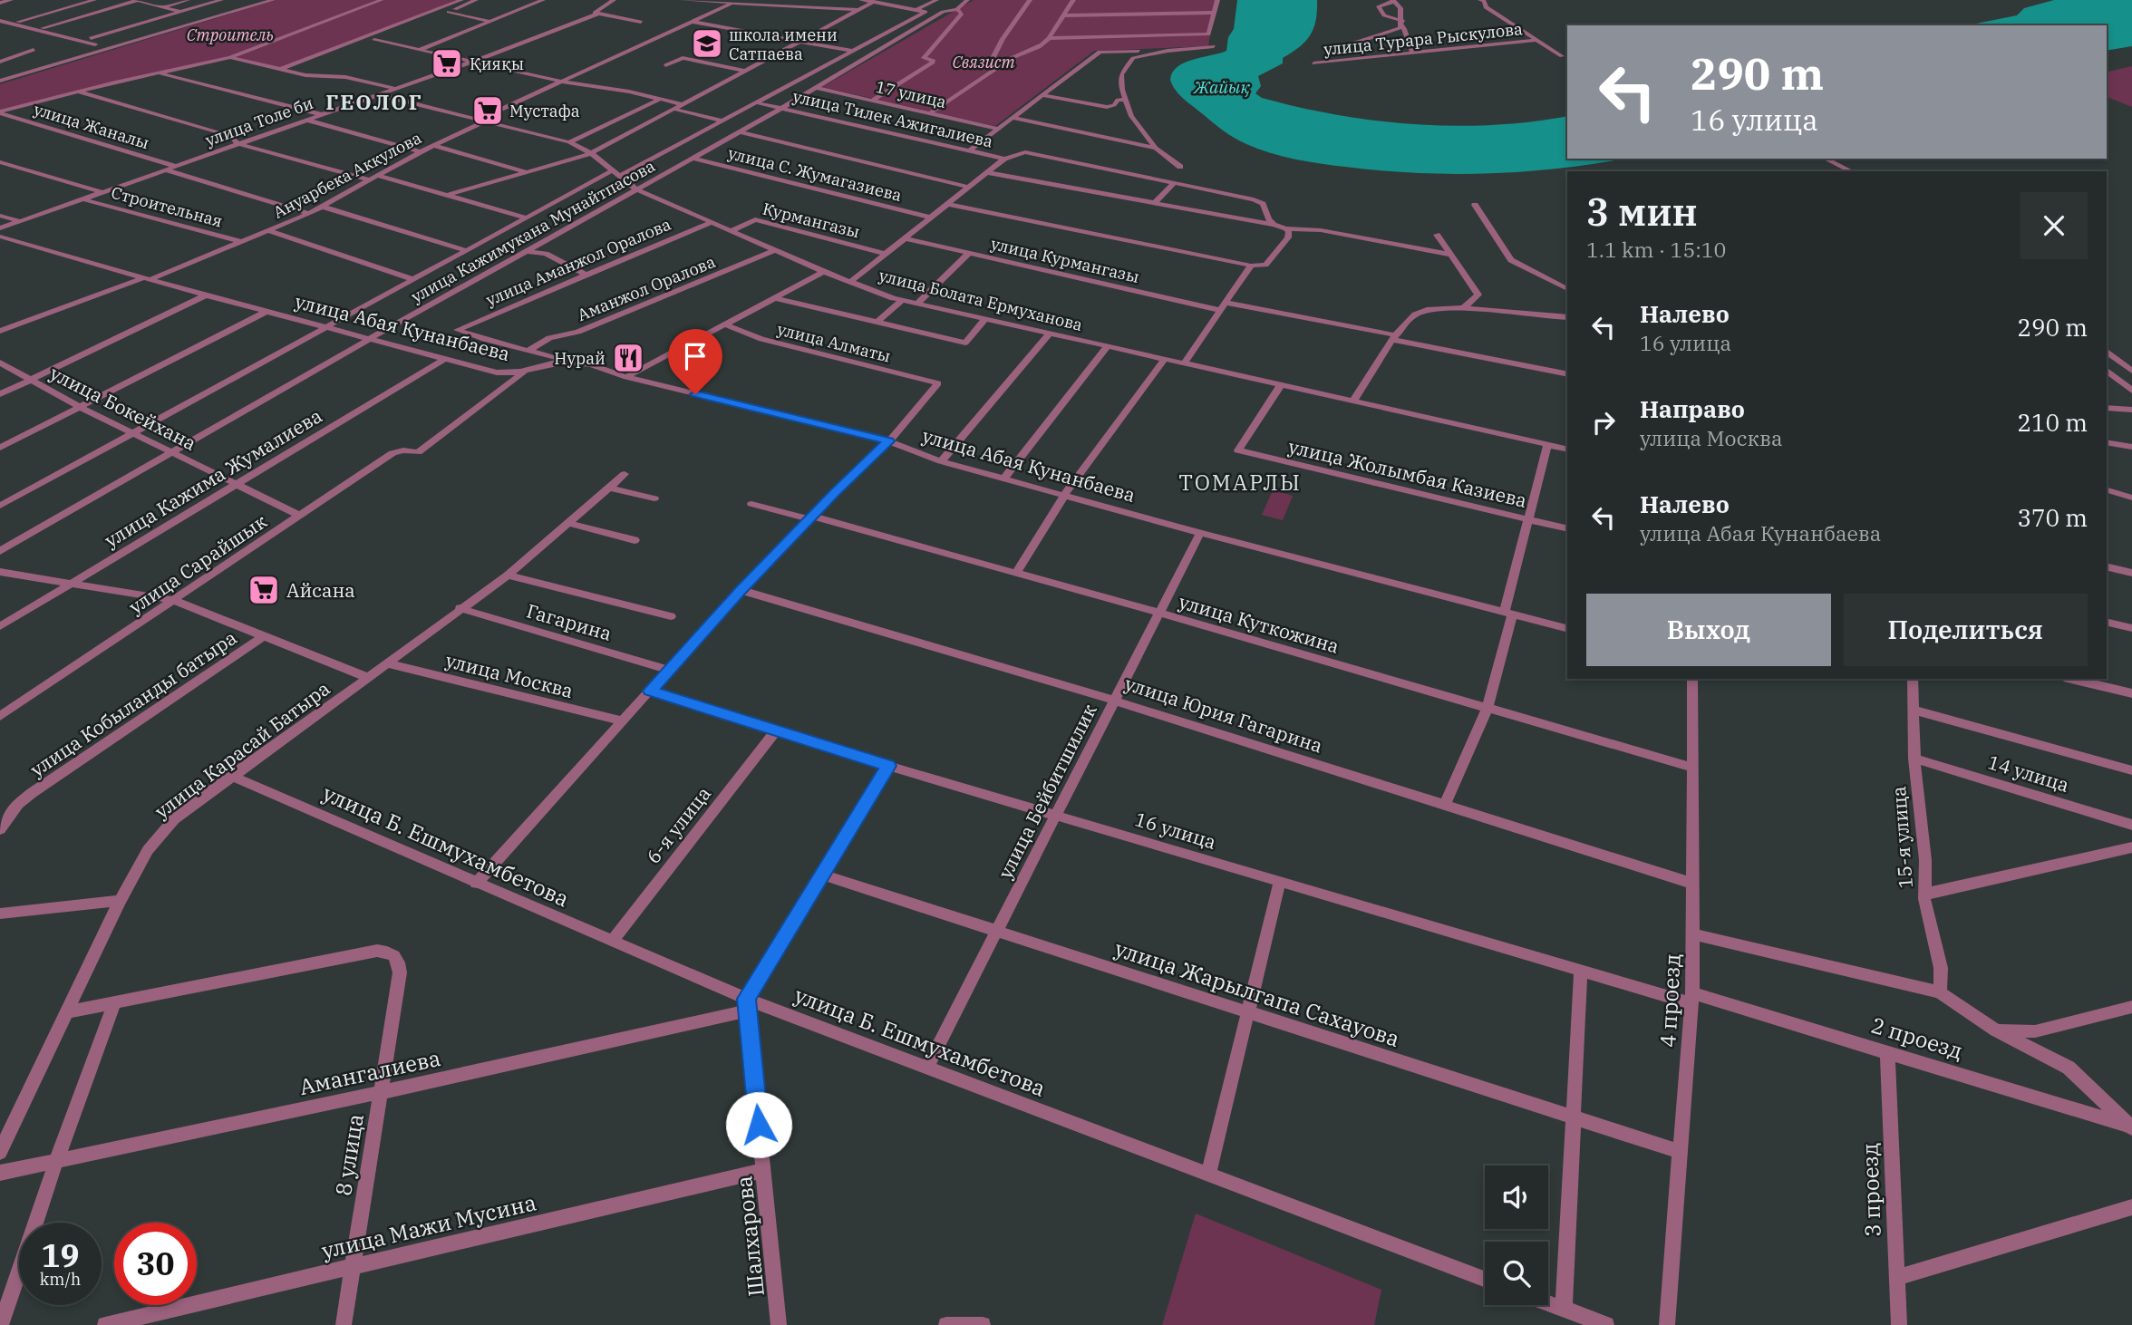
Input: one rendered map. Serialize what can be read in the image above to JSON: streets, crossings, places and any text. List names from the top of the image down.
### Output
{
  "streets": {
    "street": [
      "улица Турара Рыскулова",
      "17 улица",
      "улица Тилек Ажигалиева",
      "улица Толе би",
      "улица Жаналы",
      "улица С. Жумагазиева",
      "Ануарбека Аккулова",
      "Строительная",
      "Курмангазы",
      "улица Кажимукана Мунайтпасова",
      "улица Курмангазы",
      "улица Аманжол Оралова",
      "Аманжол Оралова",
      "улица Болата Ермуханова",
      "улица Абая Кунанбаева",
      "улица Алматы",
      "улица Бокейхана",
      "улица Жолымбая Казиева",
      "улица Кажима Жумалиева",
      "улица Сарайшык",
      "Гагарина",
      "улица Куткожина",
      "улица Москва",
      "улица Кобыланды батыра",
      "улица Юрия Гагарина",
      "улица Карасай Батыра",
      "14 улица",
      "улица Бейбитшилик",
      "6-я улица",
      "16 улица",
      "15-я улица",
      "улица Б. Ешмухамбетова",
      "улица Жарылгапа Сахауова",
      "4 проезд",
      "2 проезд",
      "Амангалиева",
      "8 улица",
      "3 проезд",
      "улица Мажи Мусина",
      "Шалхарова"
    ]
  },
  "crossings": [
    ["17 улица", "улица Кажимукана Мунайтпасова"],
    ["улица Тилек Ажигалиева", "улица Кажимукана Мунайтпасова"],
    ["улица Толе би", "улица Жаналы"],
    ["улица Толе би", "Строительная"],
    ["улица Толе би", "улица Болата Ермуханова"],
    ["улица С. Жумагазиева", "улица Кажимукана Мунайтпасова"],
    ["Ануарбека Аккулова", "Строительная"],
    ["Ануарбека Аккулова", "улица Болата Ермуханова"],
    ["Ануарбека Аккулова", "улица Абая Кунанбаева"],
    ["Курмангазы", "улица Болата Ермуханова"],
    ["улица Кажимукана Мунайтпасова", "улица Болата Ермуханова"],
    ["улица Кажимукана Мунайтпасова", "улица Абая Кунанбаева"],
    ["улица Кажимукана Мунайтпасова", "улица Бокейхана"],
    ["улица Аманжол Оралова", "Аманжол Оралова"],
    ["улица Аманжол Оралова", "улица Болата Ермуханова"],
    ["Аманжол Оралова", "улица Болата Ермуханова"],
    ["улица Болата Ермуханова", "улица Алматы"],
    ["улица Болата Ермуханова", "улица Жолымбая Казиева"],
    ["улица Абая Кунанбаева", "улица Алматы"],
    ["улица Абая Кунанбаева", "улица Кажима Жумалиева"],
    ["улица Абая Кунанбаева", "улица Бейбитшилик"],
    ["улица Бокейхана", "улица Кажима Жумалиева"],
    ["улица Бокейхана", "улица Сарайшык"],
    ["Гагарина", "улица Карасай Батыра"],
    ["улица Куткожина", "улица Бейбитшилик"],
    ["улица Куткожина", "4 проезд"],
    ["улица Москва", "улица Карасай Батыра"],
    ["улица Юрия Гагарина", "улица Бейбитшилик"],
    ["улица Юрия Гагарина", "4 проезд"],
    ["улица Карасай Батыра", "улица Б. Ешмухамбетова"],
    ["14 улица", "15-я улица"],
    ["улица Бейбитшилик", "16 улица"],
    ["улица Бейбитшилик", "улица Б. Ешмухамбетова"],
    ["улица Бейбитшилик", "улица Жарылгапа Сахауова"],
    ["6-я улица", "16 улица"],
    ["6-я улица", "улица Б. Ешмухамбетова"],
    ["16 улица", "4 проезд"],
    ["16 улица", "2 проезд"],
    ["15-я улица", "2 проезд"],
    ["улица Б. Ешмухамбетова", "Амангалиева"],
    ["улица Б. Ешмухамбетова", "Шалхарова"],
    ["улица Жарылгапа Сахауова", "4 проезд"],
    ["4 проезд", "2 проезд"],
    ["2 проезд", "3 проезд"],
    ["Амангалиева", "8 улица"],
    ["Амангалиева", "Шалхарова"],
    ["8 улица", "улица Мажи Мусина"],
    ["улица Мажи Мусина", "Шалхарова"]
  ],
  "districts": ["ГЕОЛОГ", "ТОМАРЛЫ"],
  "water": ["Жайық"],
  "parks": ["Строитель", "Связист"],
  "places": {
    "school or university": ["школа имени Сатпаева"],
    "supermarket": ["Қияқы", "Мустафа", "Айсана"],
    "restaurant": ["Нурай"]
  },
  "page": {
    "turn": ["290 m", "16 улица"],
    "heading": ["3 мин", "1.1 km · 15:10"],
    "list": [
      {
        "name": "Налево",
        "note": "16 улица",
        "value": "290 m"
      },
      {
        "name": "Направо",
        "note": "улица Москва",
        "value": "210 m"
      },
      {
        "name": "Налево",
        "note": "улица Абая Кунанбаева",
        "value": "370 m"
      }
    ],
    "buttons": ["Выход", "Поделиться"],
    "speed": "19 km/h",
    "limit": "30"
  }
}
